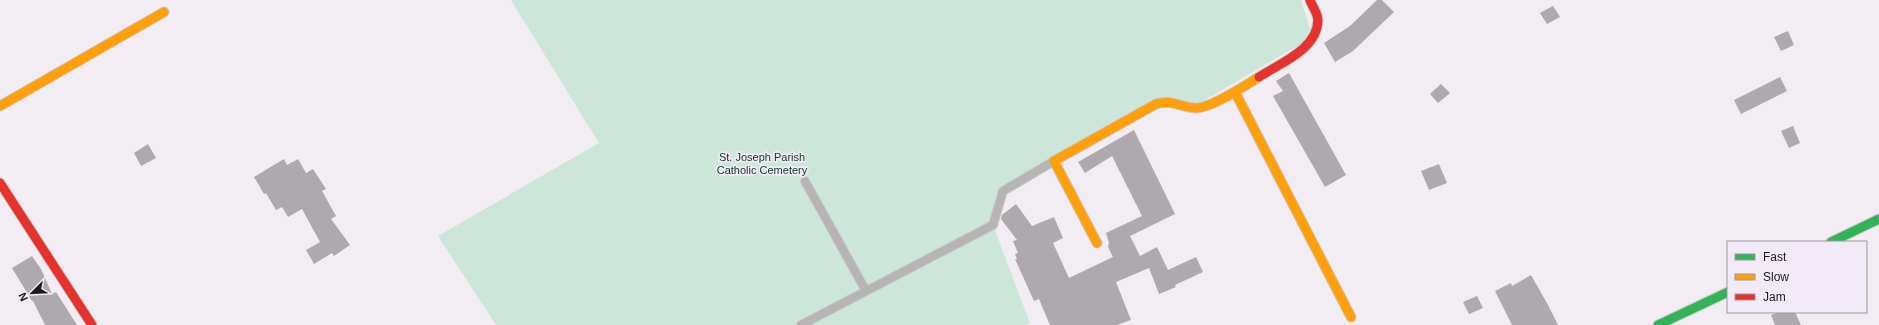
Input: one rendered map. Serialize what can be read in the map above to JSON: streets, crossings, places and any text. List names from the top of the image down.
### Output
{
  "parks": ["St. Joseph Parish Catholic Cemetery"],
  "legend": ["Fast", "Slow", "Jam"],
  "north": "bottom left"
}
